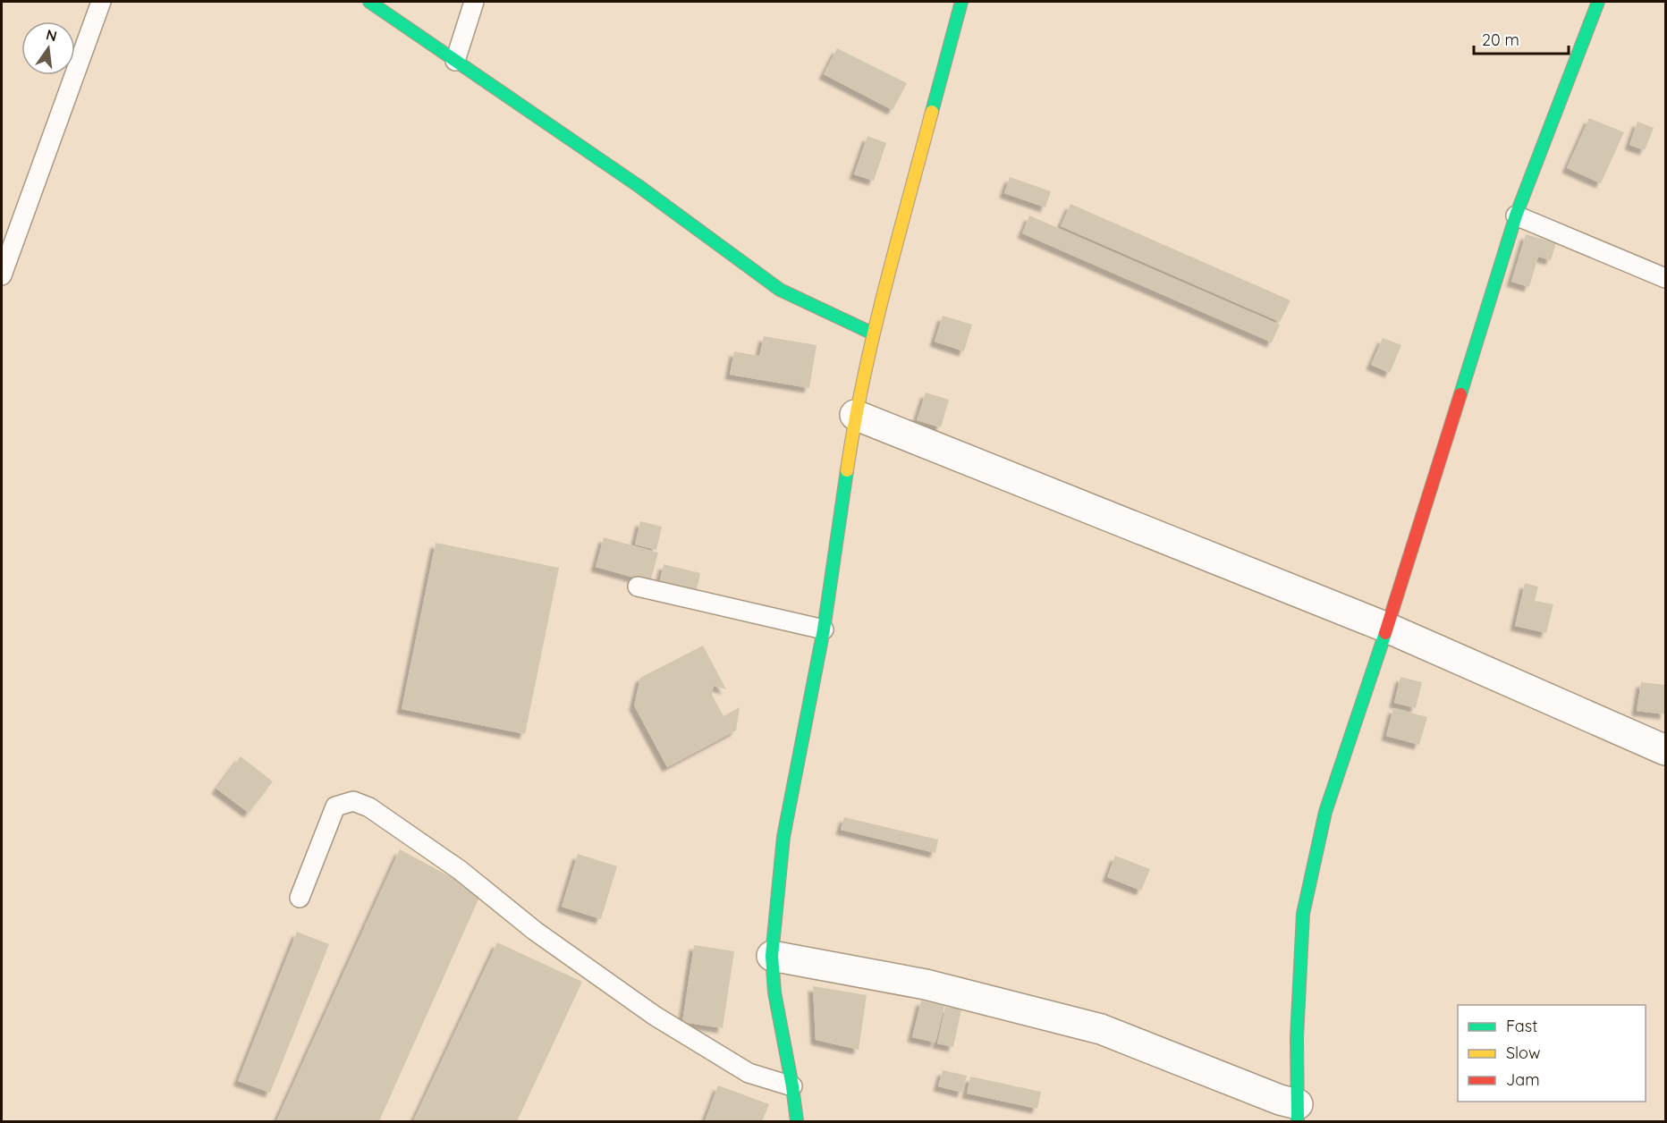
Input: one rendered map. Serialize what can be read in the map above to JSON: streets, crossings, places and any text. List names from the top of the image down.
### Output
{
  "legend": ["Fast", "Slow", "Jam"],
  "scale_bar": "20 m",
  "north": "top"
}
